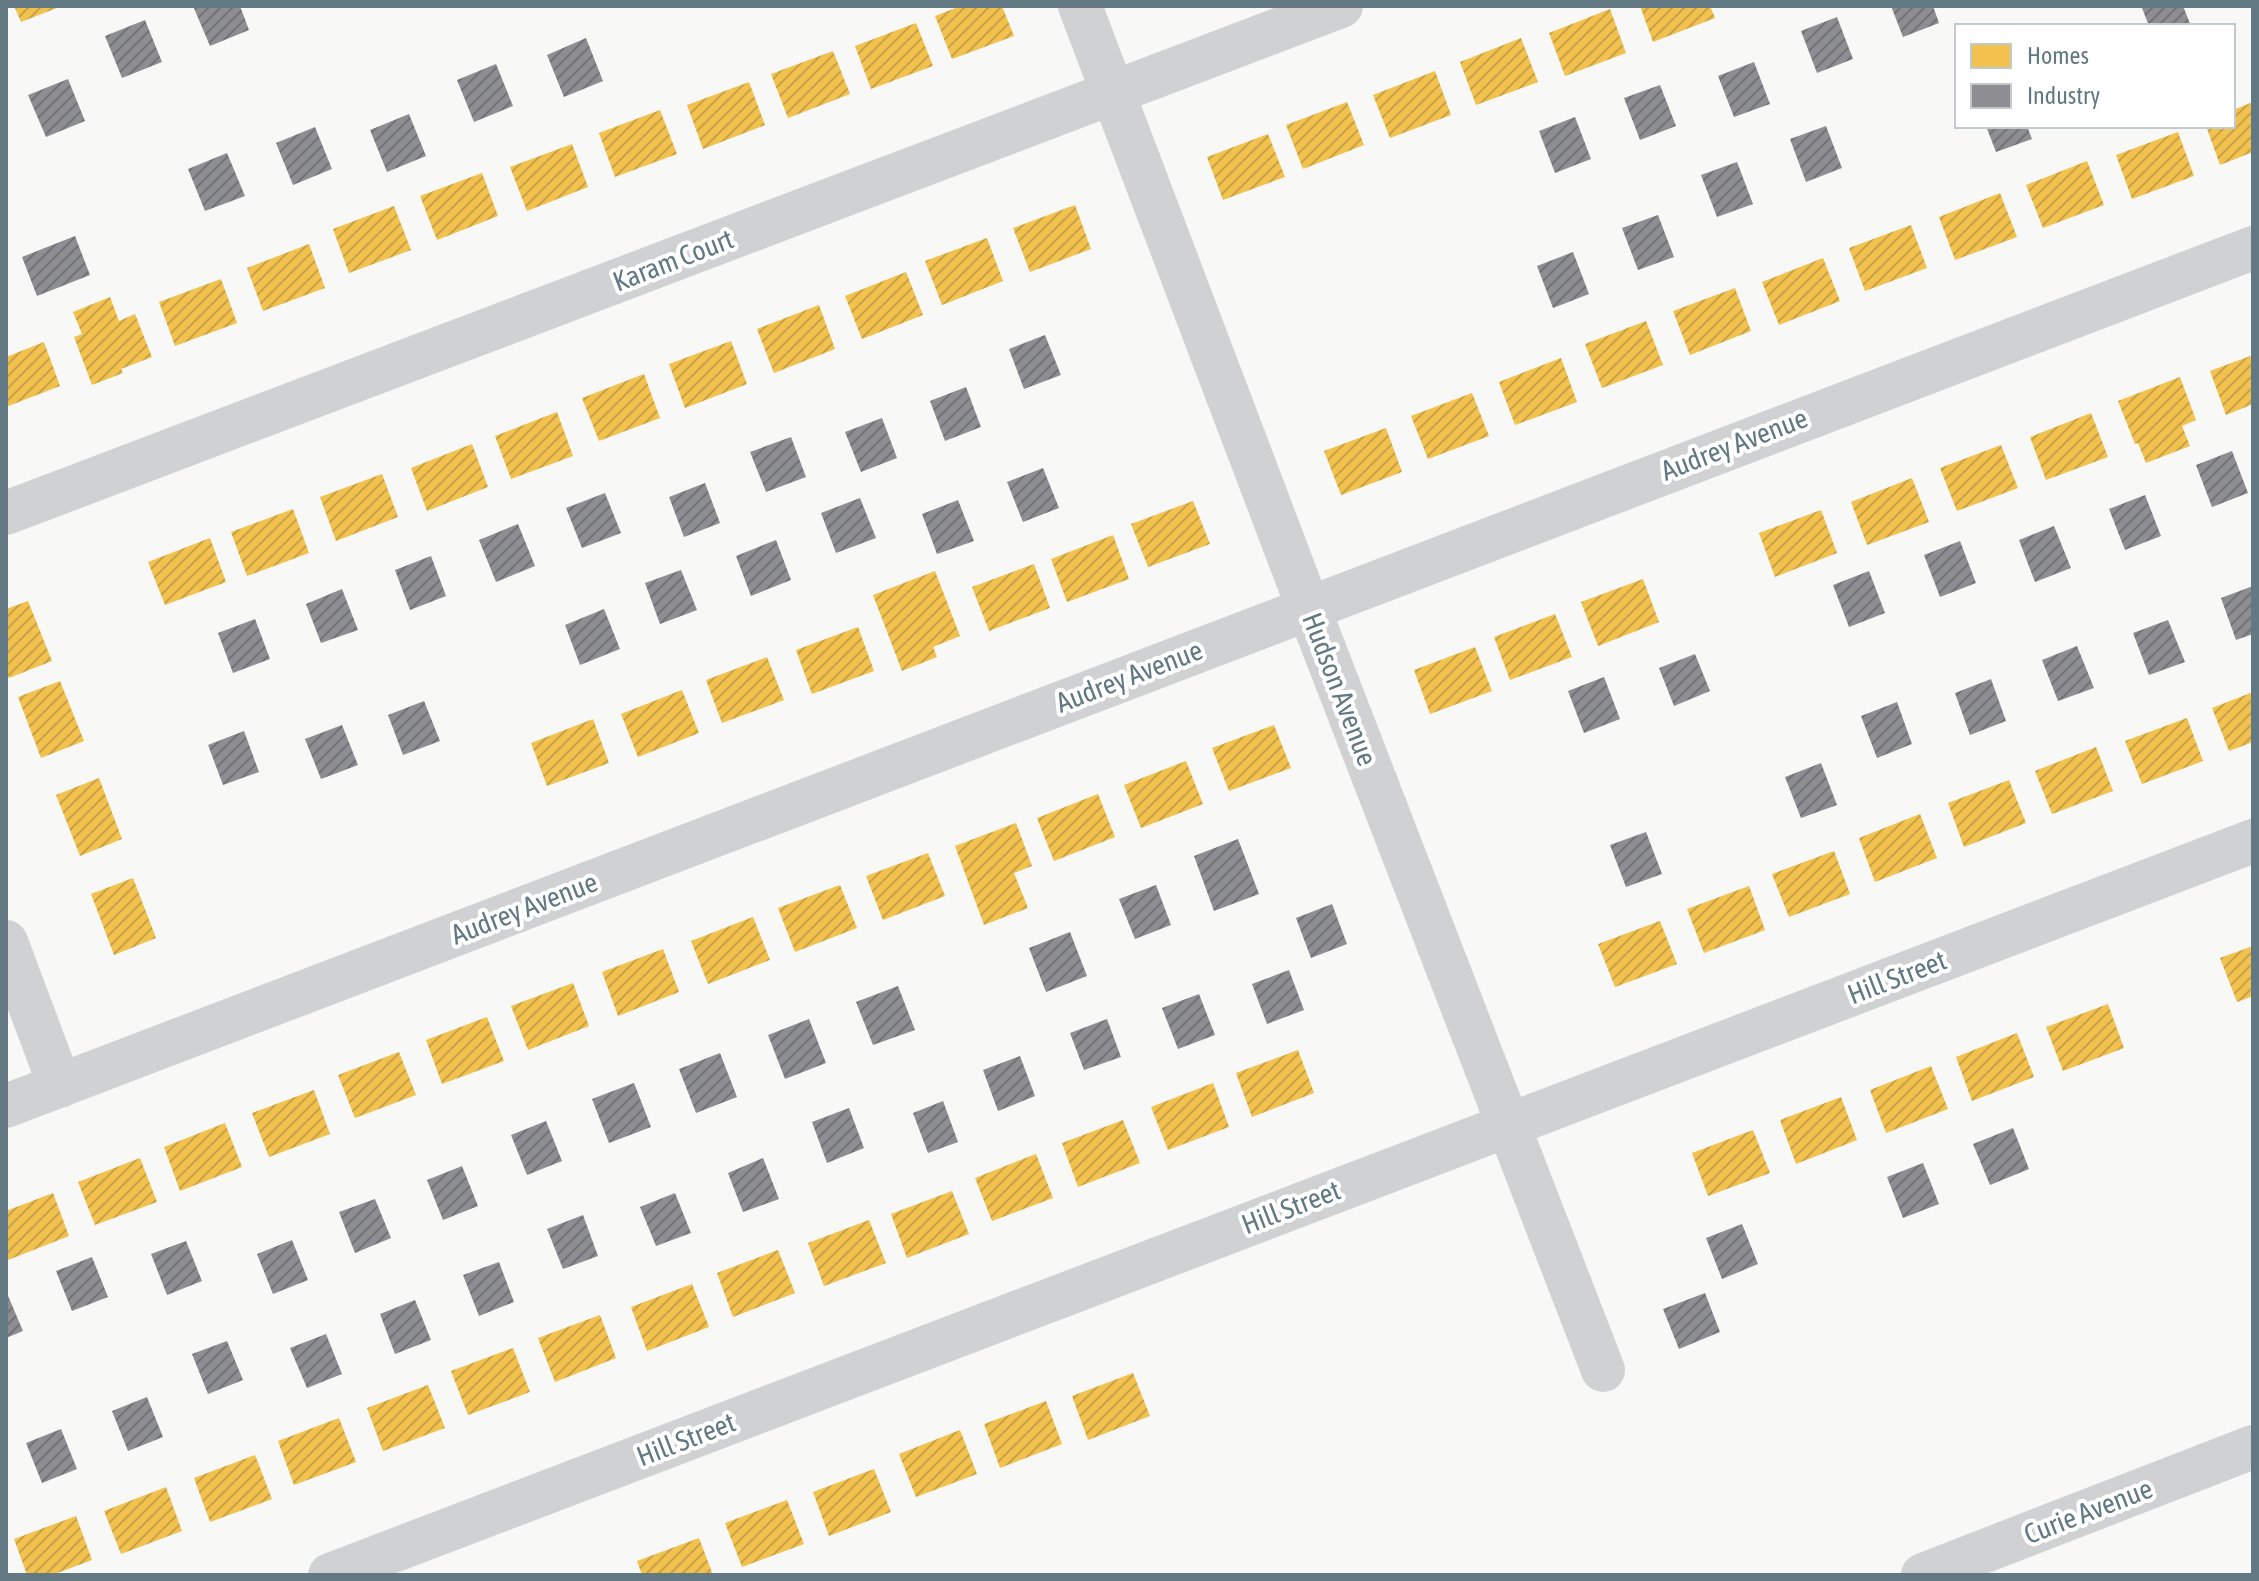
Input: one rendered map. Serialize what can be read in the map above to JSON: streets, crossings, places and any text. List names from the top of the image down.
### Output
{
  "streets": {
    "street": [
      "Karam Court",
      "Audrey Avenue",
      "Hudson Avenue",
      "Hill Street",
      "Curie Avenue"
    ]
  },
  "crossings": [
    ["Karam Court", "Hudson Avenue"],
    ["Audrey Avenue", "Hudson Avenue"],
    ["Hudson Avenue", "Hill Street"]
  ],
  "legend": ["Homes", "Industry"]
}
